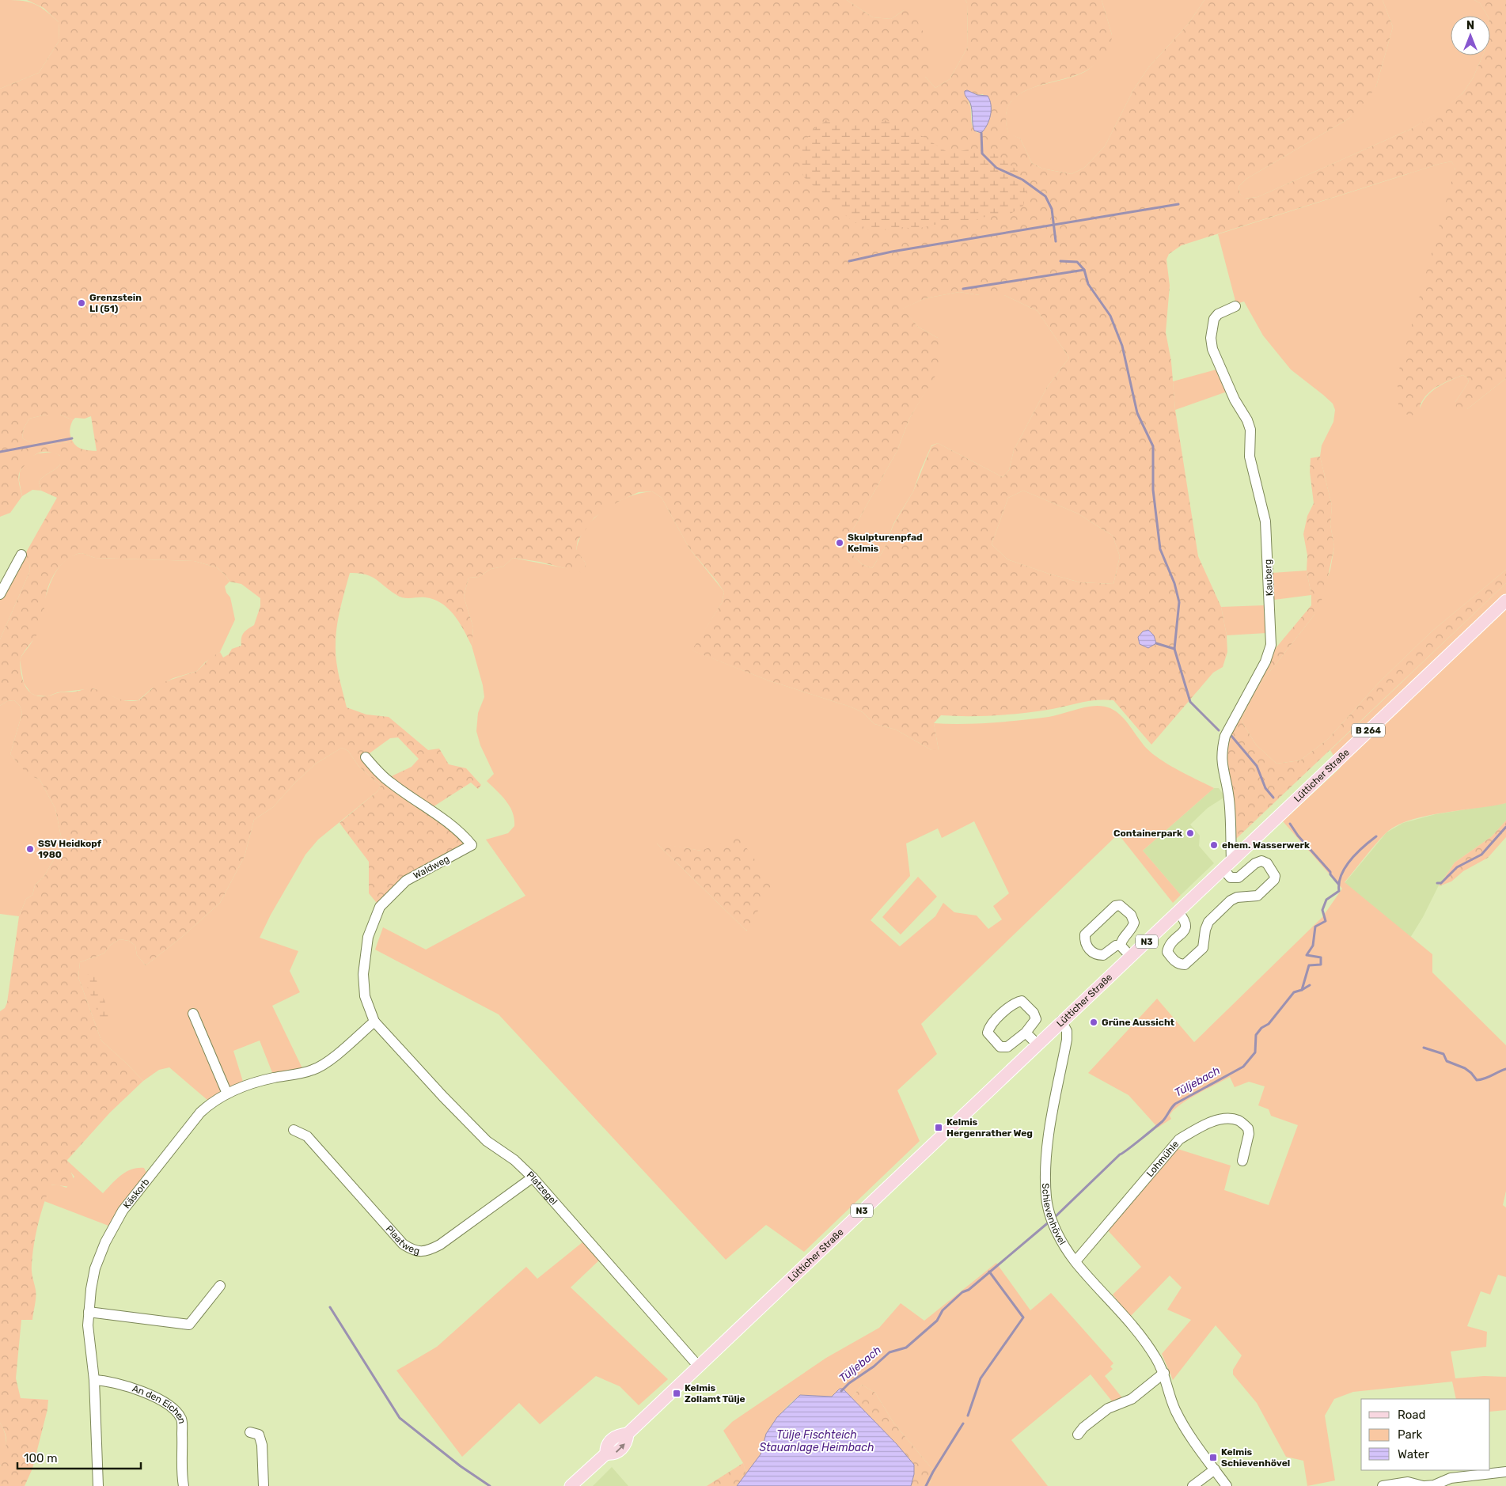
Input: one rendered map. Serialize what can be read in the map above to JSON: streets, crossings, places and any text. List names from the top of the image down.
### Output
{
  "streets": {
    "main road": ["B 264", "Lütticher Straße", "N3"],
    "street": [
      "Kauberg",
      "Waldweg",
      "Lohmühle",
      "Platzegel",
      "Käskorb",
      "Schievenhövel",
      "Plaatweg",
      "An den Eichen"
    ]
  },
  "crossings": [
    ["Kauberg", "Lütticher Straße"],
    ["Lütticher Straße", "Platzegel"],
    ["Lütticher Straße", "Schievenhövel"],
    ["Waldweg", "Platzegel"],
    ["Waldweg", "Käskorb"],
    ["Lohmühle", "Schievenhövel"],
    ["Platzegel", "Käskorb"],
    ["Platzegel", "Plaatweg"],
    ["Käskorb", "An den Eichen"]
  ],
  "water": ["Tüljebach", "Tülje Fischteich Stauanlage Heimbach"],
  "places": {
    "other": [
      "Grenzstein LI (51)",
      "Skulpturenpfad Kelmis",
      "Containerpark",
      "ehem. Wasserwerk",
      "SSV Heidkopf 1980",
      "Grüne Aussicht"
    ],
    "transit": ["Kelmis Hergenrather Weg", "Kelmis Zollamt Tülje", "Kelmis Schievenhövel"]
  },
  "legend": ["Road", "Park", "Water"],
  "scale_bar": "100 m",
  "north": "top"
}
